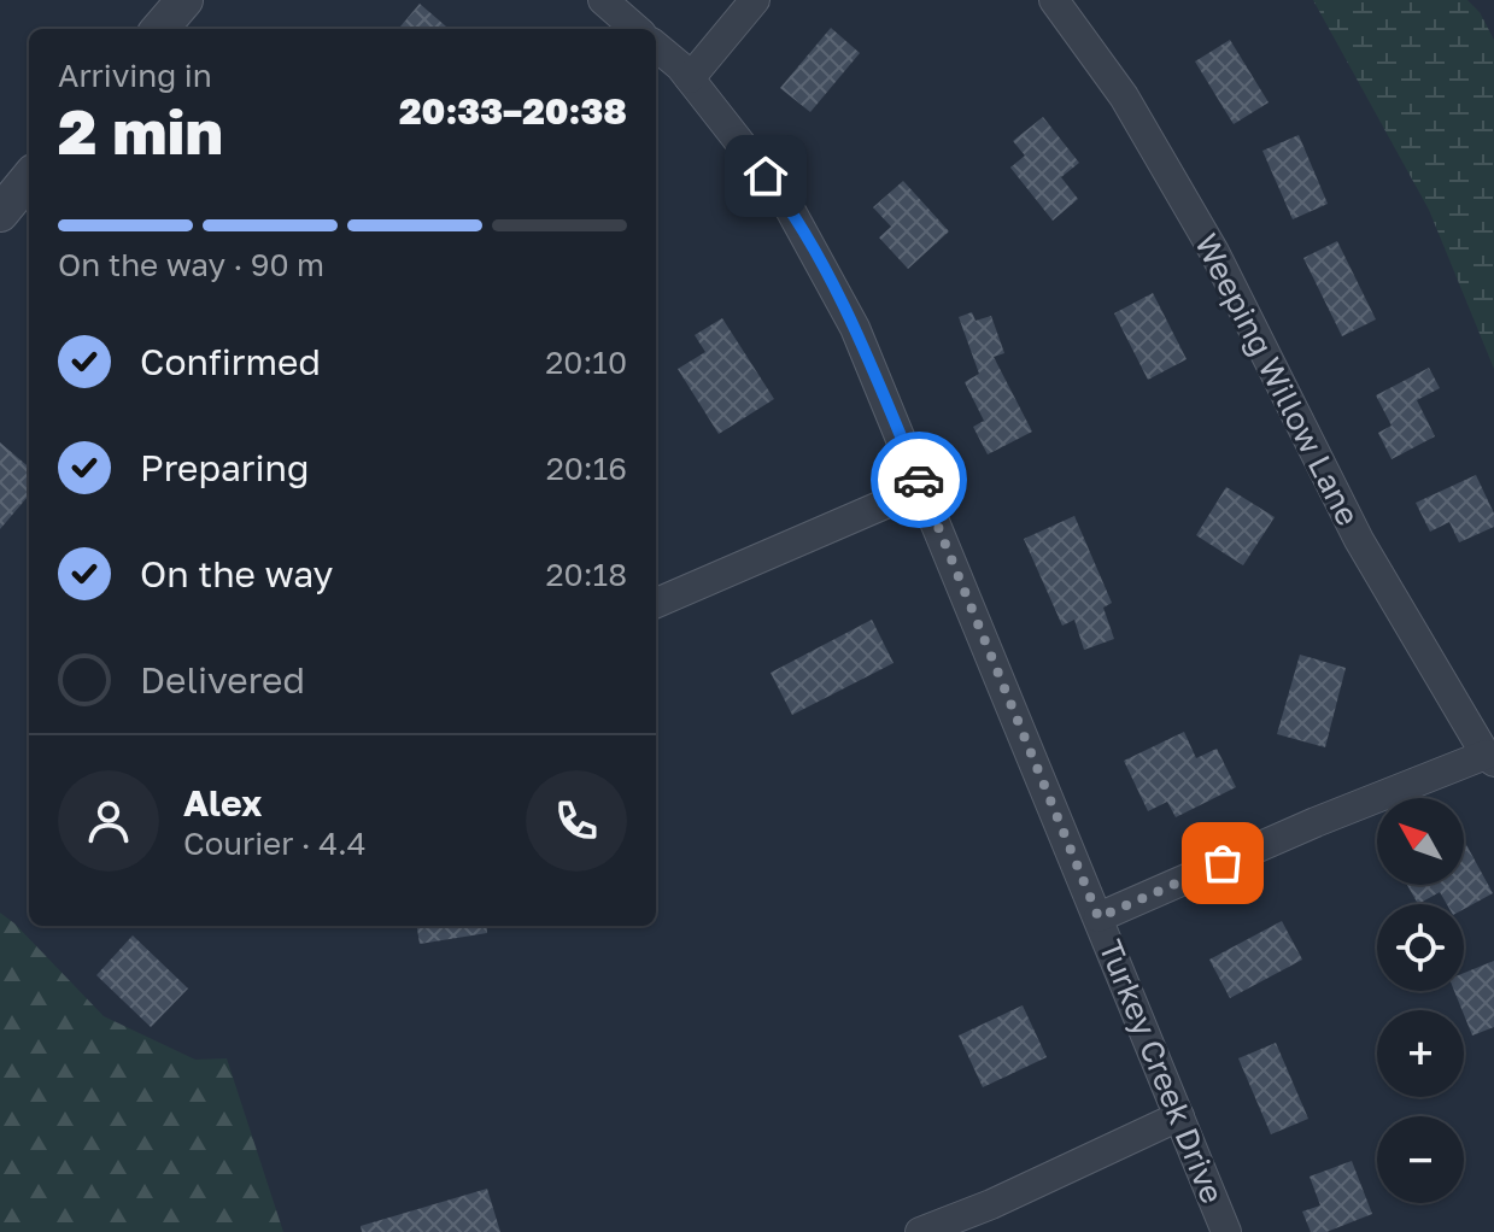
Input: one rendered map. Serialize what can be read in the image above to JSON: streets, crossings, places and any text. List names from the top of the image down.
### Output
{
  "streets": {
    "street": ["Weeping Willow Lane", "Turkey Creek Drive"]
  },
  "north": "top left",
  "page": {
    "heading": ["2 min", "Arriving in", "20:33–20:38"],
    "panel": ["Alex", "Courier · 4.4"],
    "bar": "On the way · 90 m",
    "list": [
      ["Confirmed", "20:10"],
      ["Preparing", "20:16"],
      ["On the way", "20:18"],
      "Delivered"
    ],
    "map_buttons": ["+", "−"]
  }
}
